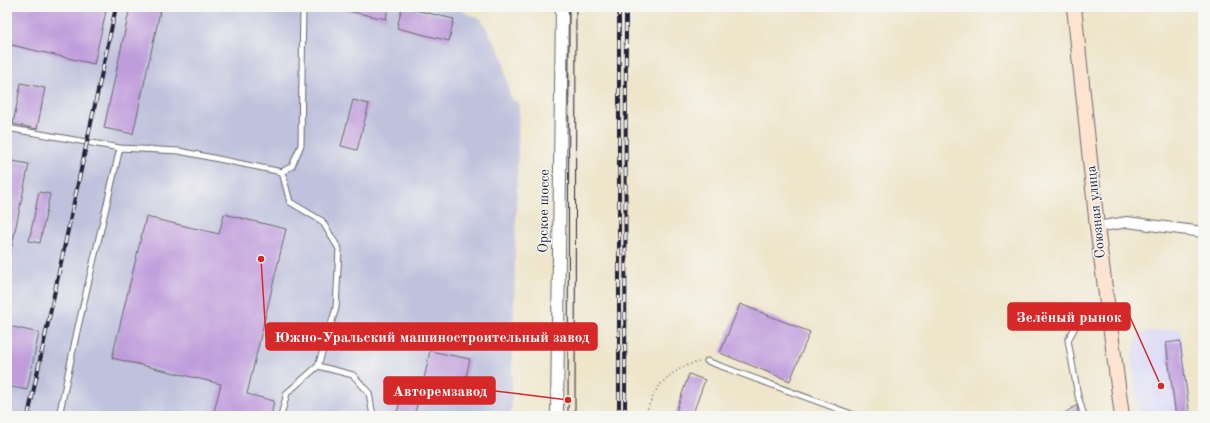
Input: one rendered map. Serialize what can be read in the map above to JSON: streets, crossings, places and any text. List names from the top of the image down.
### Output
{
  "streets": {
    "main road": ["Союзная улица"],
    "street": ["Орское шоссе"]
  },
  "places": ["Южно-Уральский машиностроительный завод", "Зелёный рынок", "Авторемзавод"]
}
